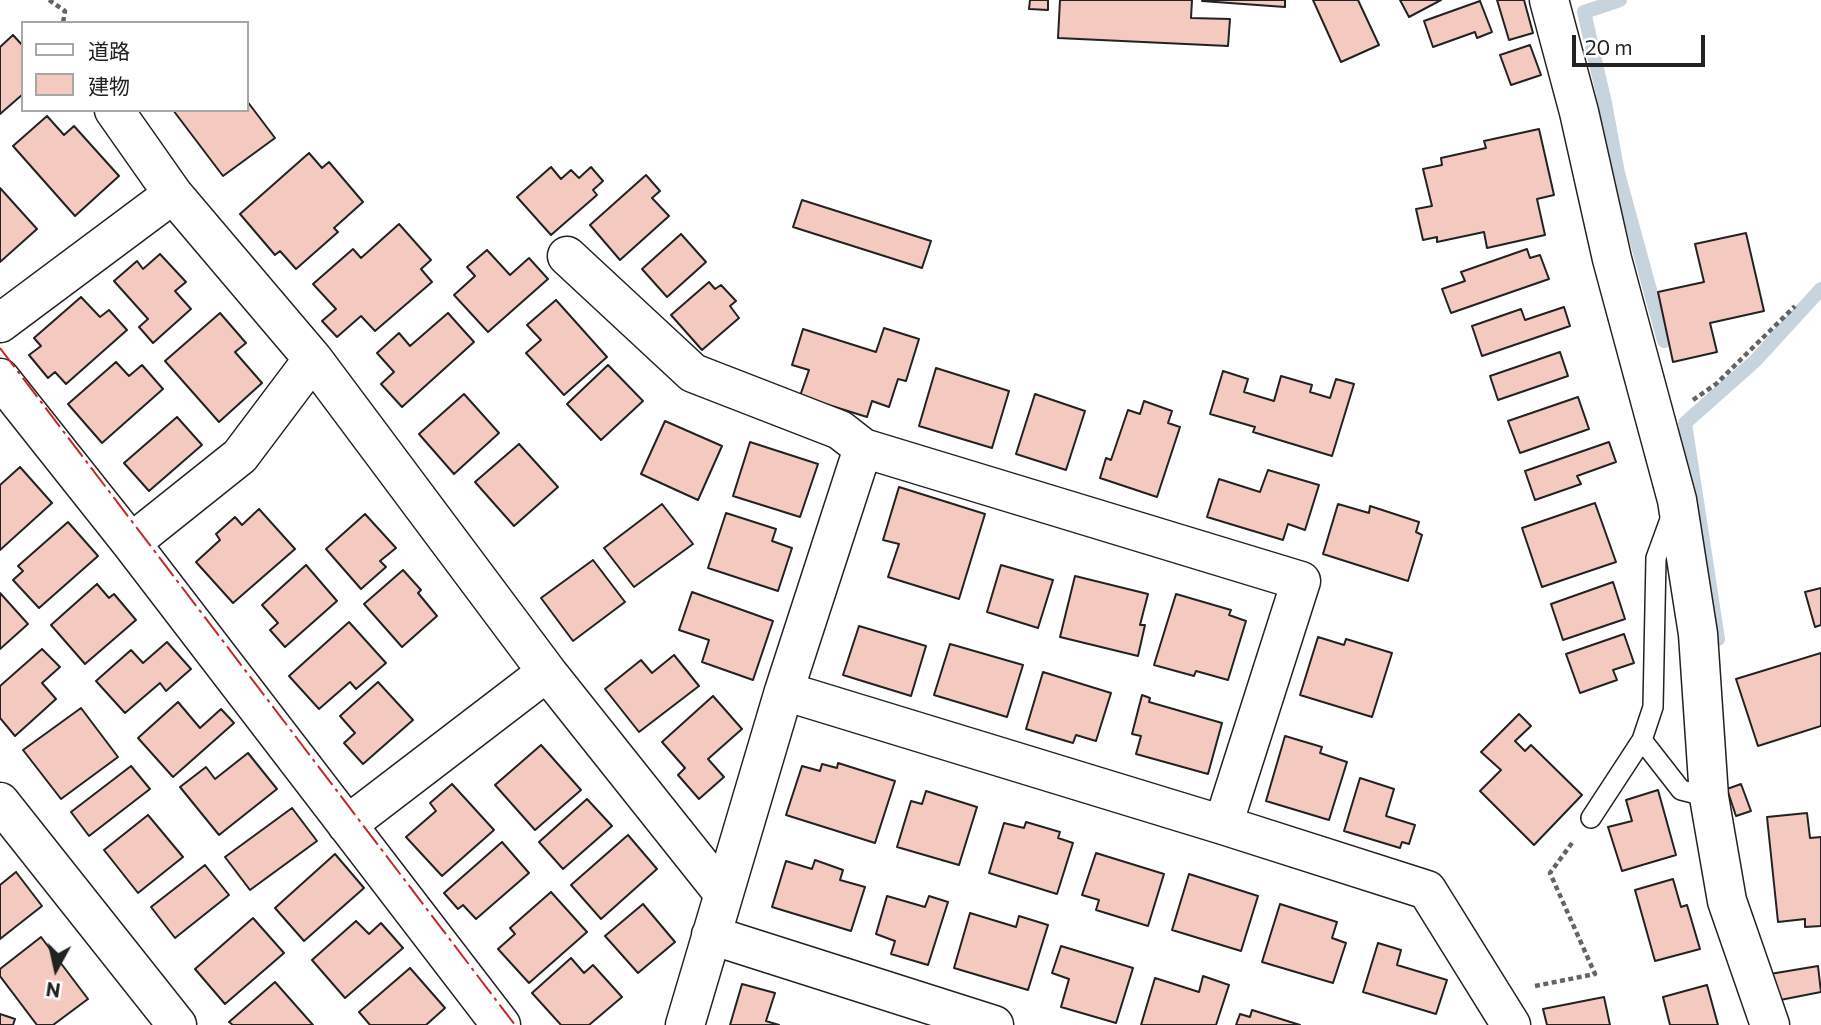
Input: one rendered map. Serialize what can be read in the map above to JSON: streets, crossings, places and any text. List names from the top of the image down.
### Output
{
  "legend": ["道路", "建物"],
  "scale_bar": "20 m",
  "north": "bottom"
}
